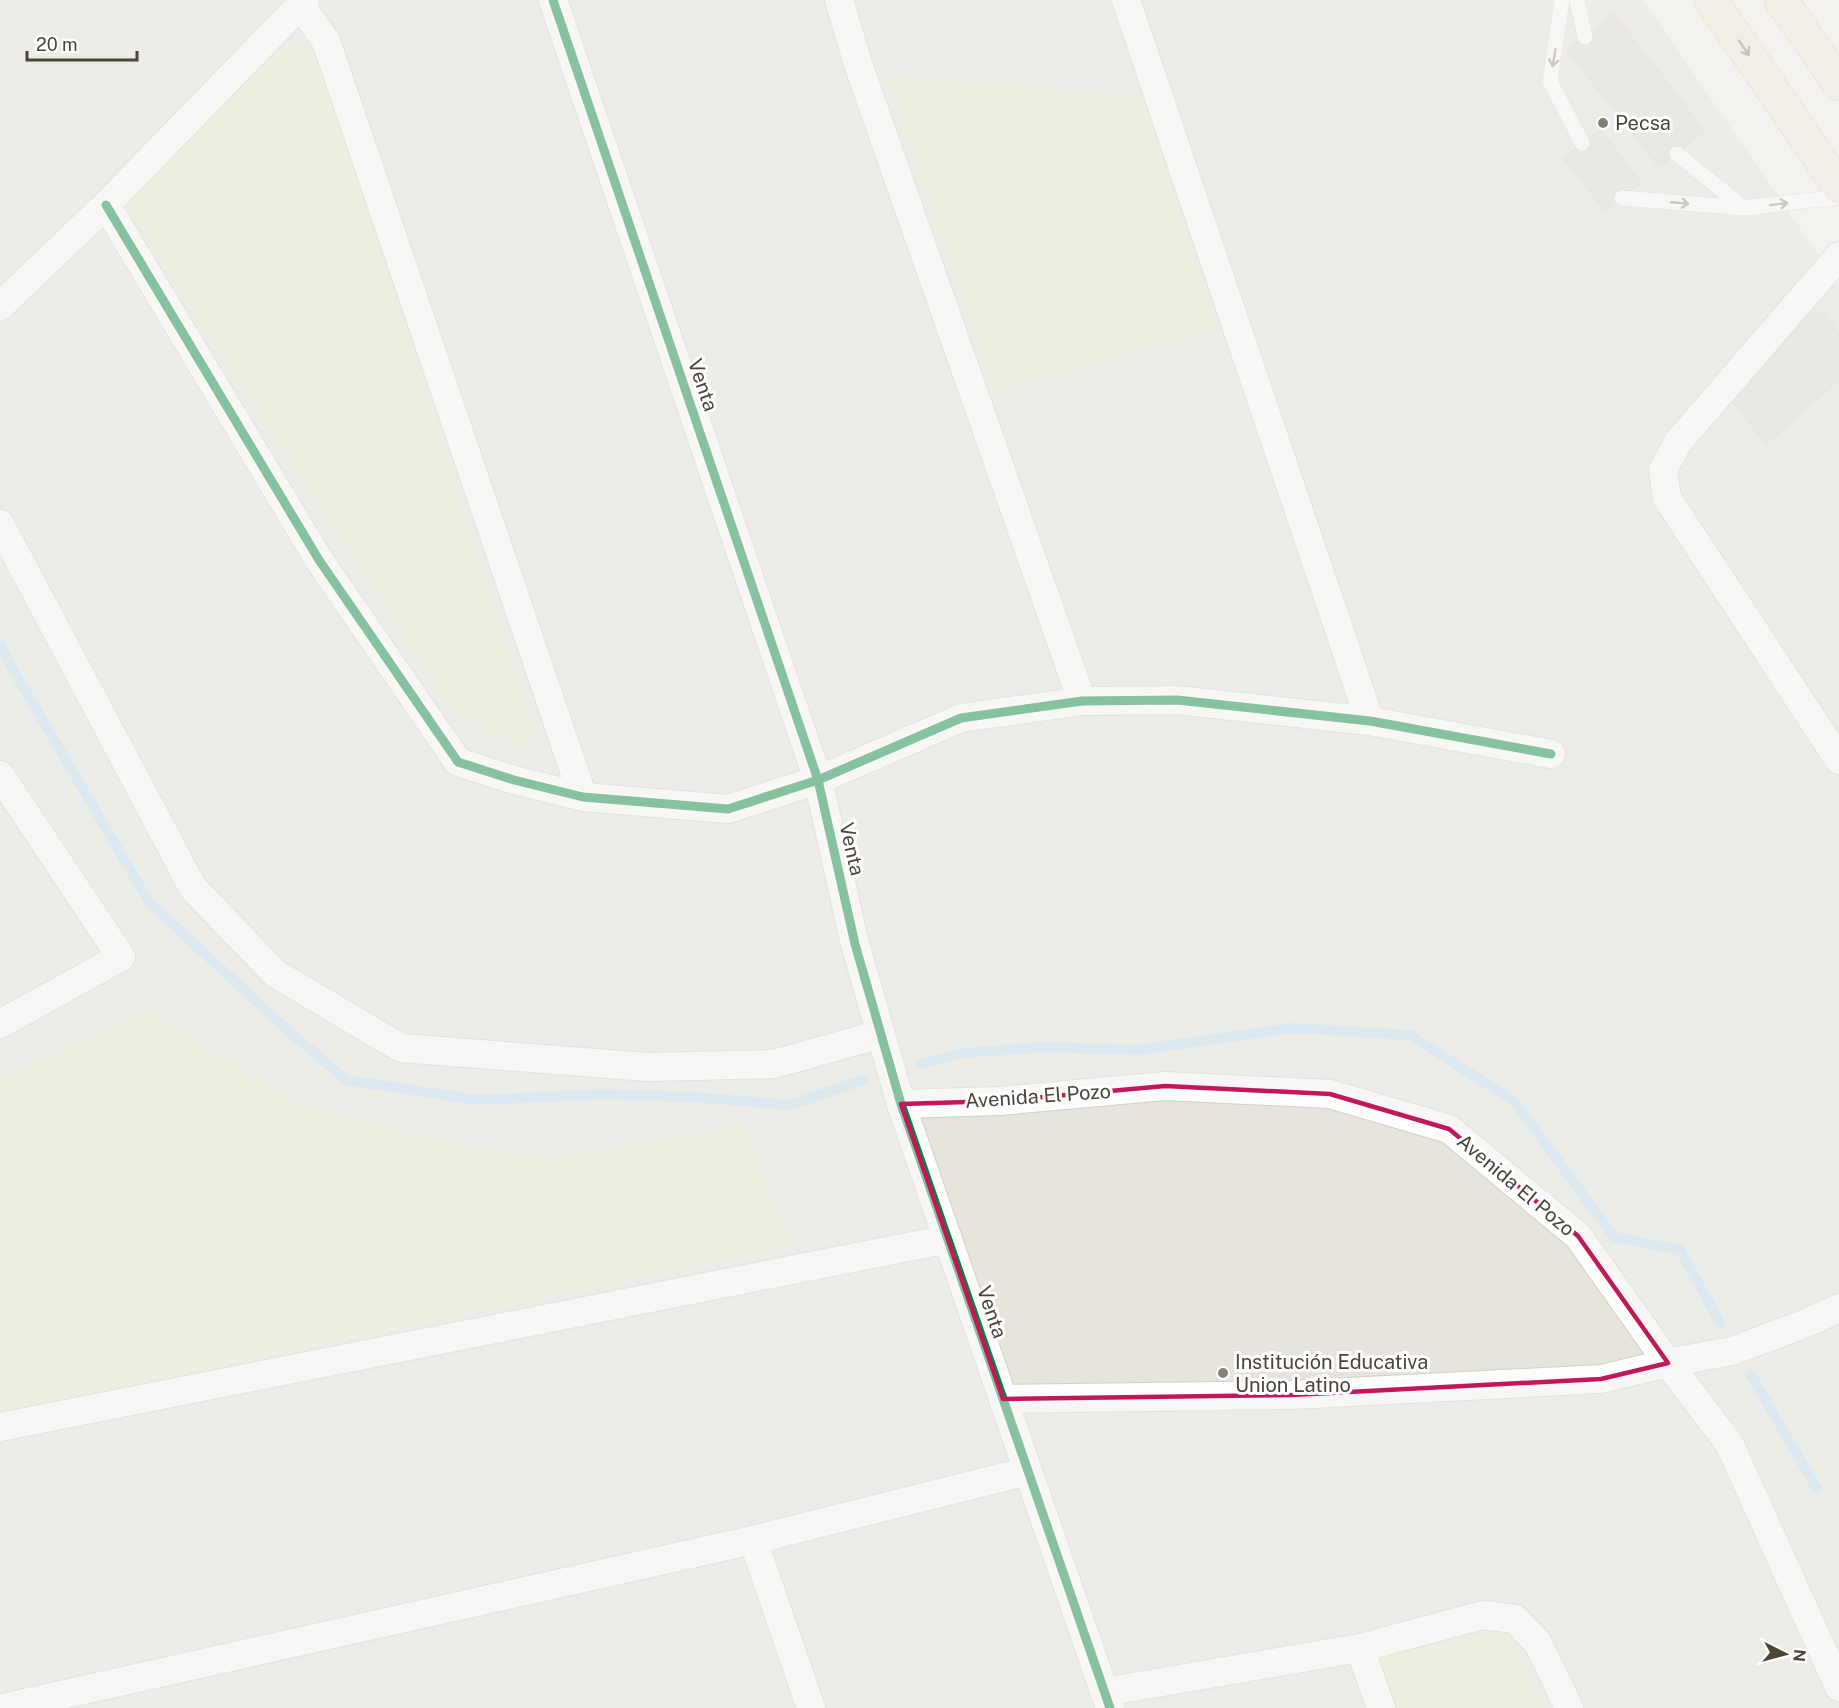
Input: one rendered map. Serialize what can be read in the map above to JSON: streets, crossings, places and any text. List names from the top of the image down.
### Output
{
  "streets": {
    "street": ["Venta", "Avenida El Pozo"]
  },
  "crossings": [
    ["Venta", "Avenida El Pozo"]
  ],
  "places": ["Pecsa", "Institución Educativa Union Latino"],
  "scale_bar": "20 m",
  "north": "right"
}
